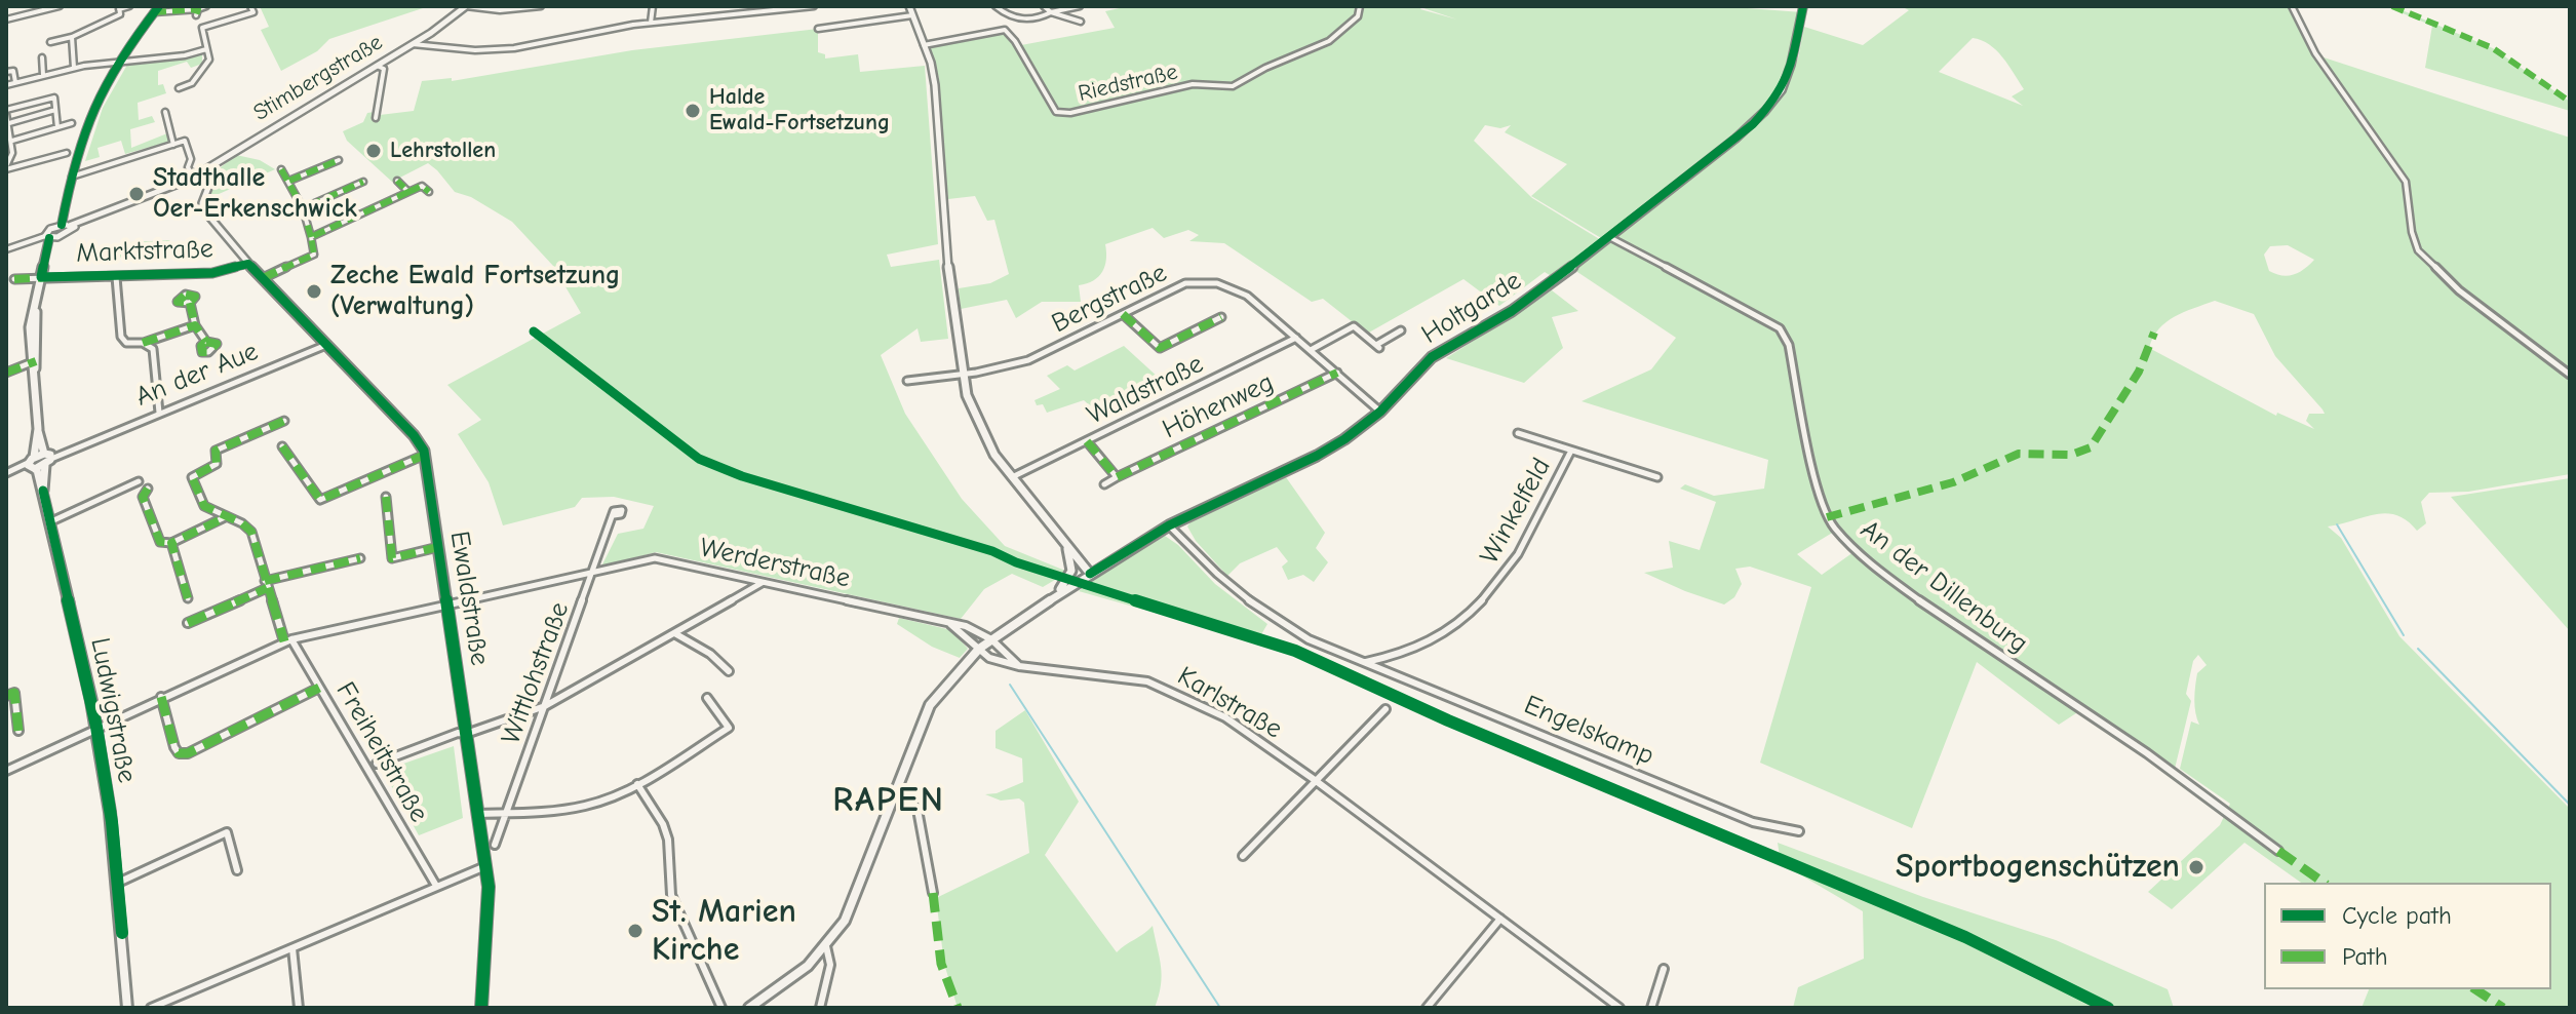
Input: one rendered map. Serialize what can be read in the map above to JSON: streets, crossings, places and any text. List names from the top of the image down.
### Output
{
  "streets": {
    "street": [
      "Stimbergstraße",
      "Riedstraße",
      "Marktstraße",
      "Bergstraße",
      "Holtgarde",
      "An der Aue",
      "Waldstraße",
      "Höhenweg",
      "Winkelfeld",
      "Werderstraße",
      "An der Dillenburg",
      "Ewaldstraße",
      "Wittlohstraße",
      "Karlstraße",
      "Ludwigstraße",
      "Engelskamp",
      "Freiheitstraße"
    ]
  },
  "crossings": [
    ["Stimbergstraße", "Ewaldstraße"],
    ["Marktstraße", "Ewaldstraße"],
    ["Marktstraße", "Ludwigstraße"],
    ["Bergstraße", "Holtgarde"],
    ["Bergstraße", "Waldstraße"],
    ["Bergstraße", "Höhenweg"],
    ["Holtgarde", "Werderstraße"],
    ["Holtgarde", "An der Dillenburg"],
    ["Holtgarde", "Karlstraße"],
    ["An der Aue", "Ewaldstraße"],
    ["An der Aue", "Ludwigstraße"],
    ["Winkelfeld", "Engelskamp"],
    ["Werderstraße", "Ewaldstraße"],
    ["Werderstraße", "Wittlohstraße"],
    ["Werderstraße", "Karlstraße"],
    ["Werderstraße", "Ludwigstraße"],
    ["Werderstraße", "Freiheitstraße"]
  ],
  "districts": ["RAPEN"],
  "places": [
    "Halde Ewald-Fortsetzung",
    "Lehrstollen",
    "Stadthalle Oer-Erkenschwick",
    "Zeche Ewald Fortsetzung (Verwaltung)",
    "Sportbogenschützen",
    "St. Marien Kirche"
  ],
  "legend": ["Cycle path", "Path"]
}
